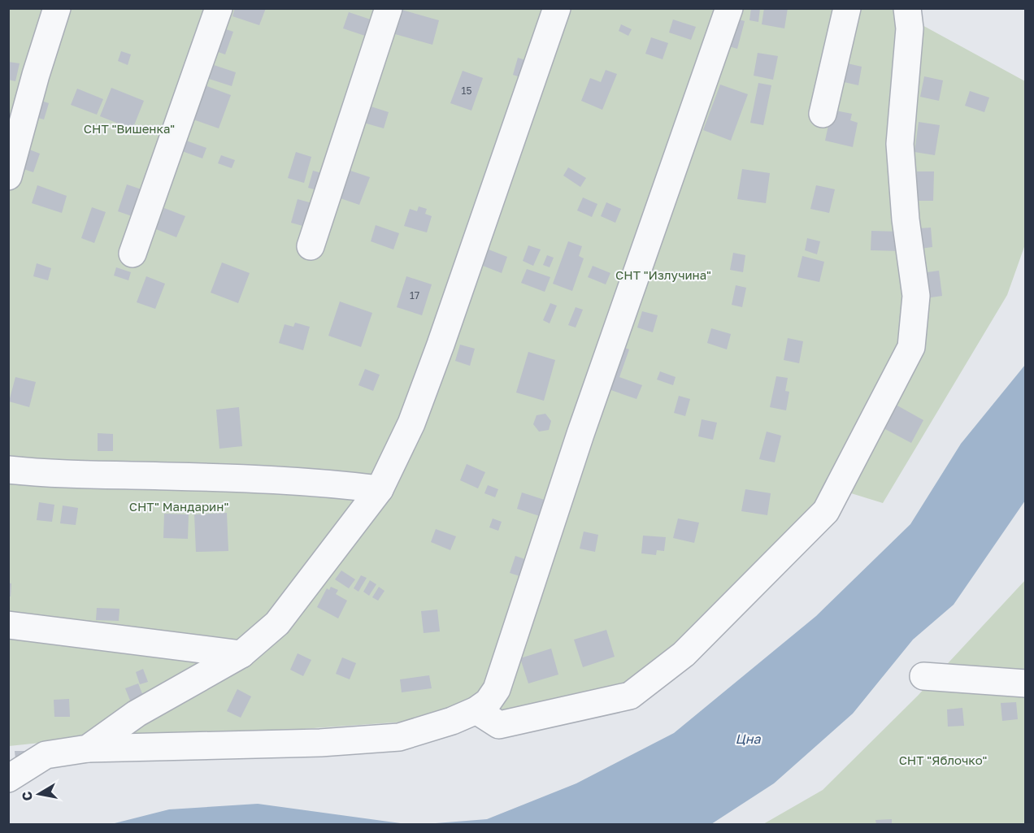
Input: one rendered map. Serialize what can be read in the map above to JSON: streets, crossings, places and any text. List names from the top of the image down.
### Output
{
  "water": ["Цна"],
  "parks": [
    "СНТ \"Вишенка\"",
    "СНТ \"Излучина\"",
    "СНТ\" Мандарин\"",
    "СНТ \"Яблочко\""
  ],
  "house_numbers": ["15", "17"],
  "north": "left"
}
